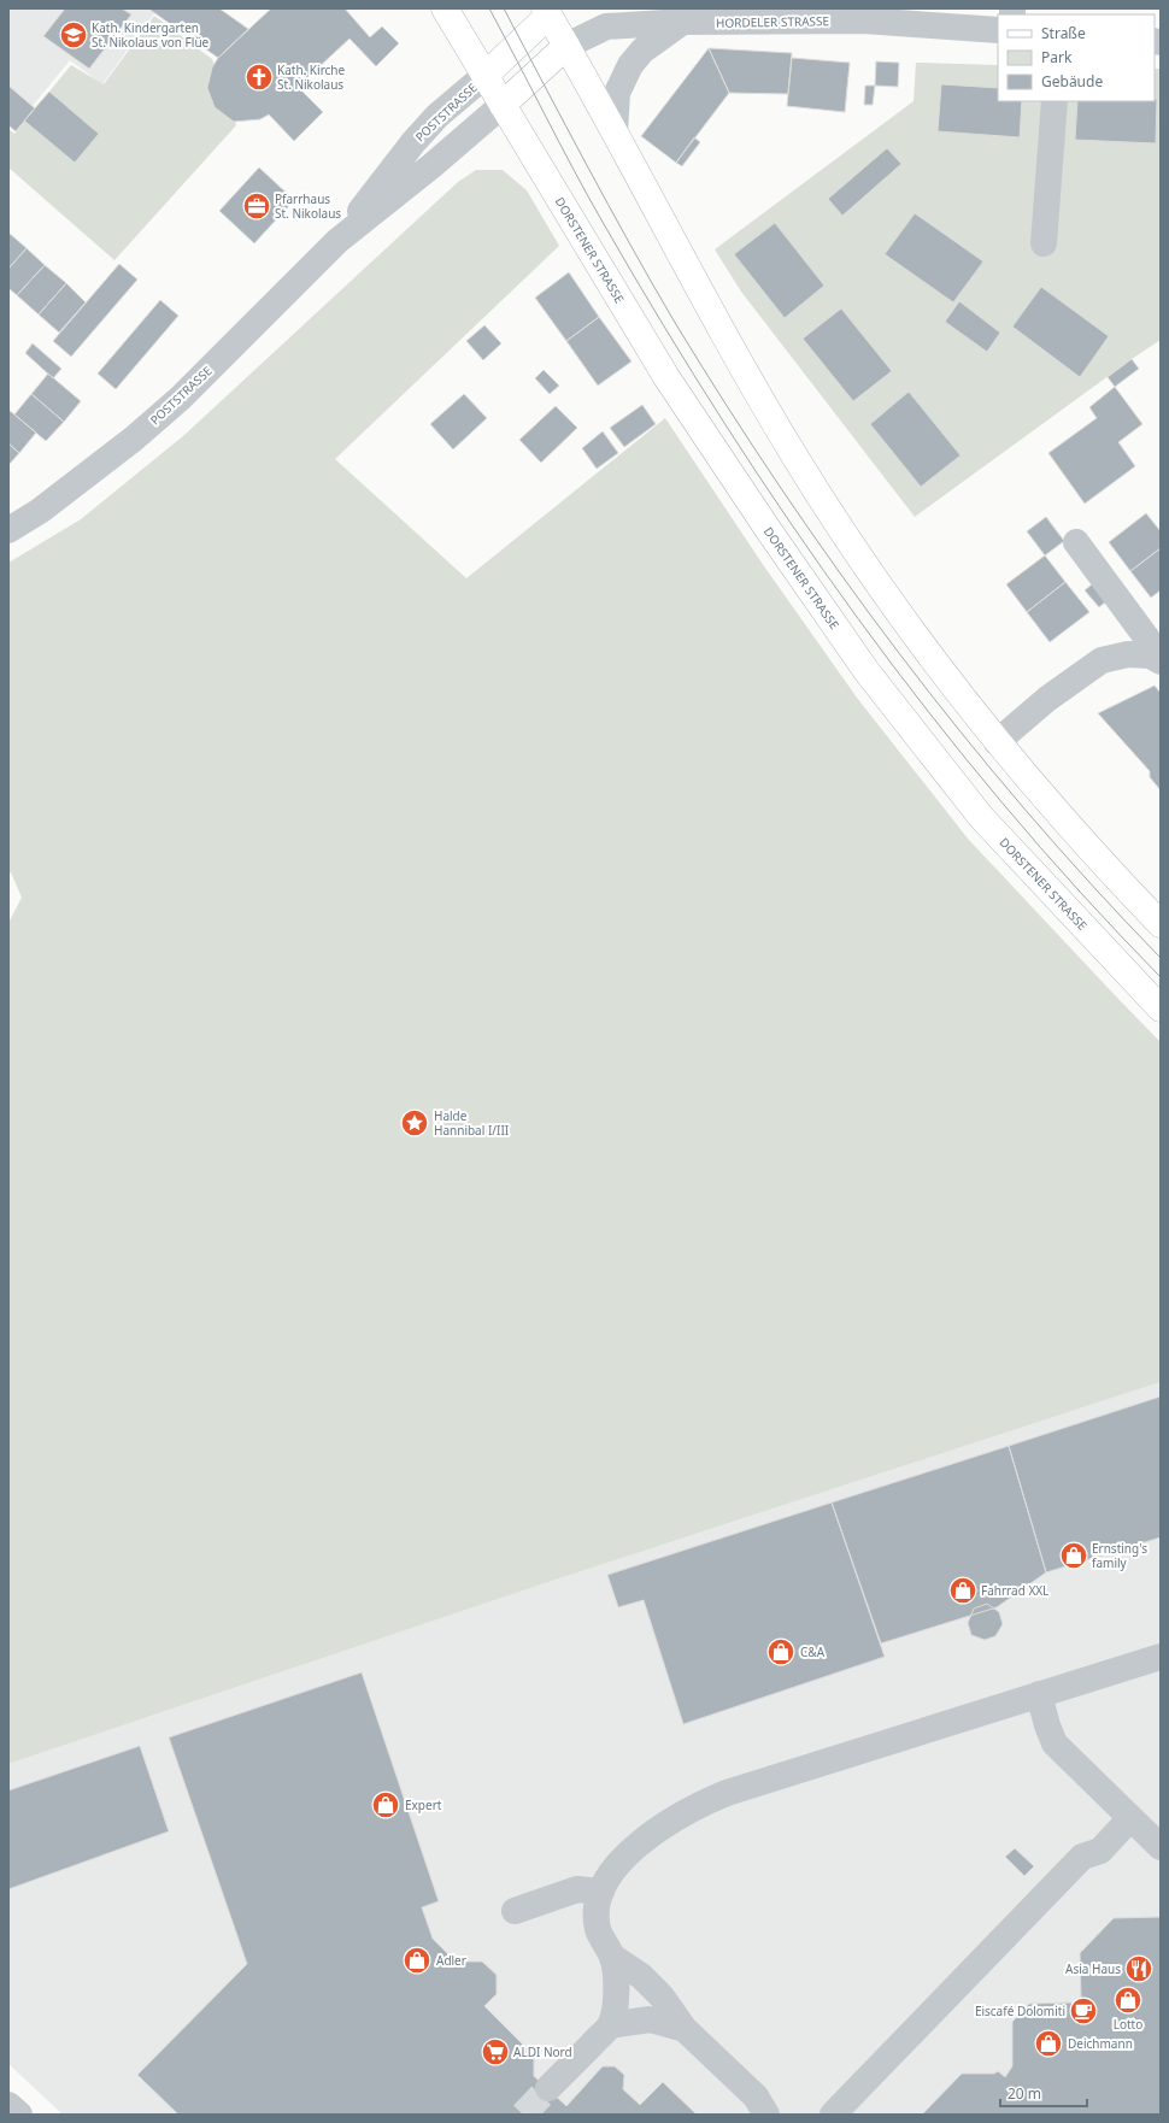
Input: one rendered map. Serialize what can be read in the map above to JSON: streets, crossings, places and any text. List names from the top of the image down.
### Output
{
  "streets": {
    "main road": ["DORSTENER STRASSE"],
    "street": ["HORDELER STRASSE", "POSTSTRASSE"]
  },
  "crossings": [
    ["POSTSTRASSE", "DORSTENER STRASSE"]
  ],
  "places": {
    "school or university": ["Kath. Kindergarten St. Nikolaus von Flüe"],
    "church": ["Kath. Kirche St. Nikolaus"],
    "office": ["Pfarrhaus St. Nikolaus"],
    "place": ["Halde Hannibal I/III"],
    "shop": [
      "Ernsting's family",
      "Fahrrad XXL",
      "C&A",
      "Expert",
      "Adler",
      "Lotto",
      "Deichmann"
    ],
    "restaurant": ["Asia Haus"],
    "cafe": ["Eiscafé Dolomiti"],
    "supermarket": ["ALDI Nord"]
  },
  "legend": ["Straße", "Park", "Gebäude"],
  "scale_bar": "20 m"
}
